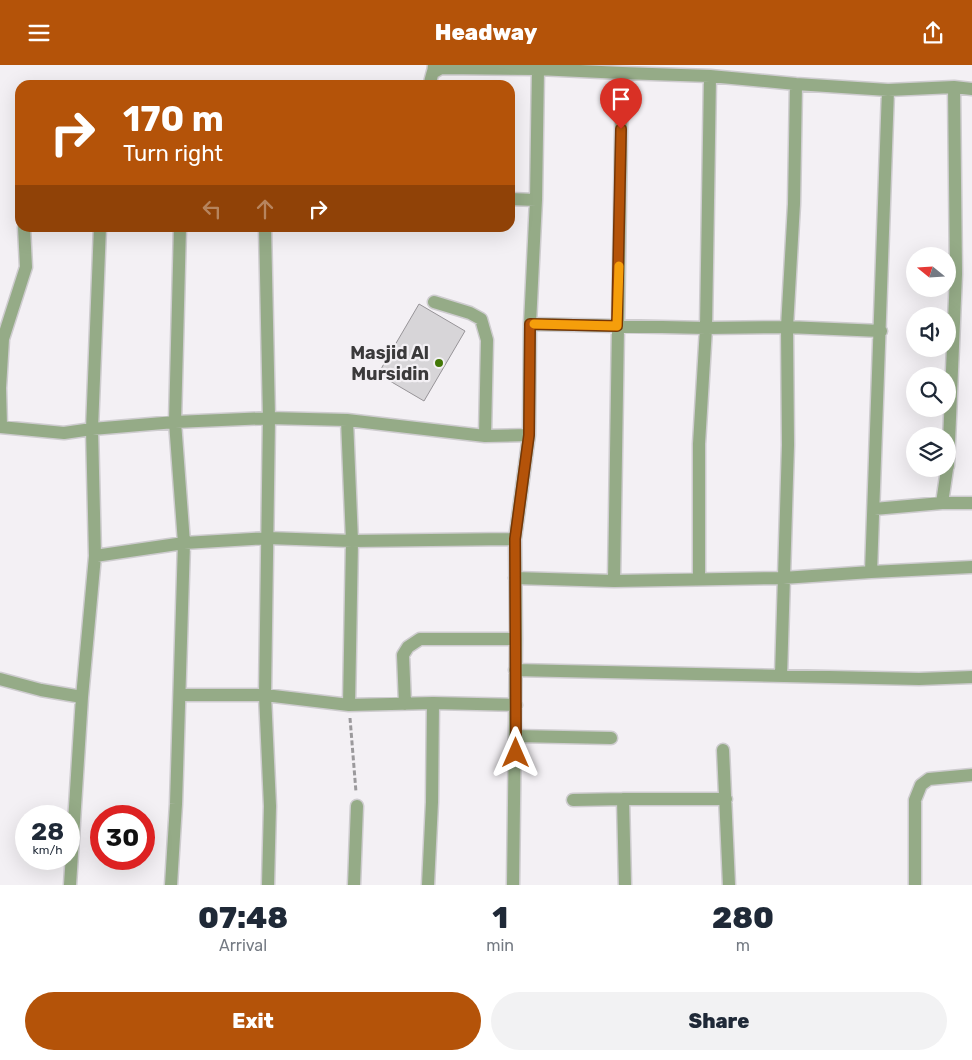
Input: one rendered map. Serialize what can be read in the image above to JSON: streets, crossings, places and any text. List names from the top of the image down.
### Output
{
  "places": ["Masjid Al Mursidin"],
  "north": "left",
  "page": {
    "header": "Headway",
    "turn": ["170 m", "Turn right"],
    "speed": "28 km/h",
    "limit": "30",
    "eta": [
      "07:48",
      "Arrival",
      "1",
      "min",
      "280",
      "m"
    ],
    "buttons": ["Exit", "Share"]
  }
}
